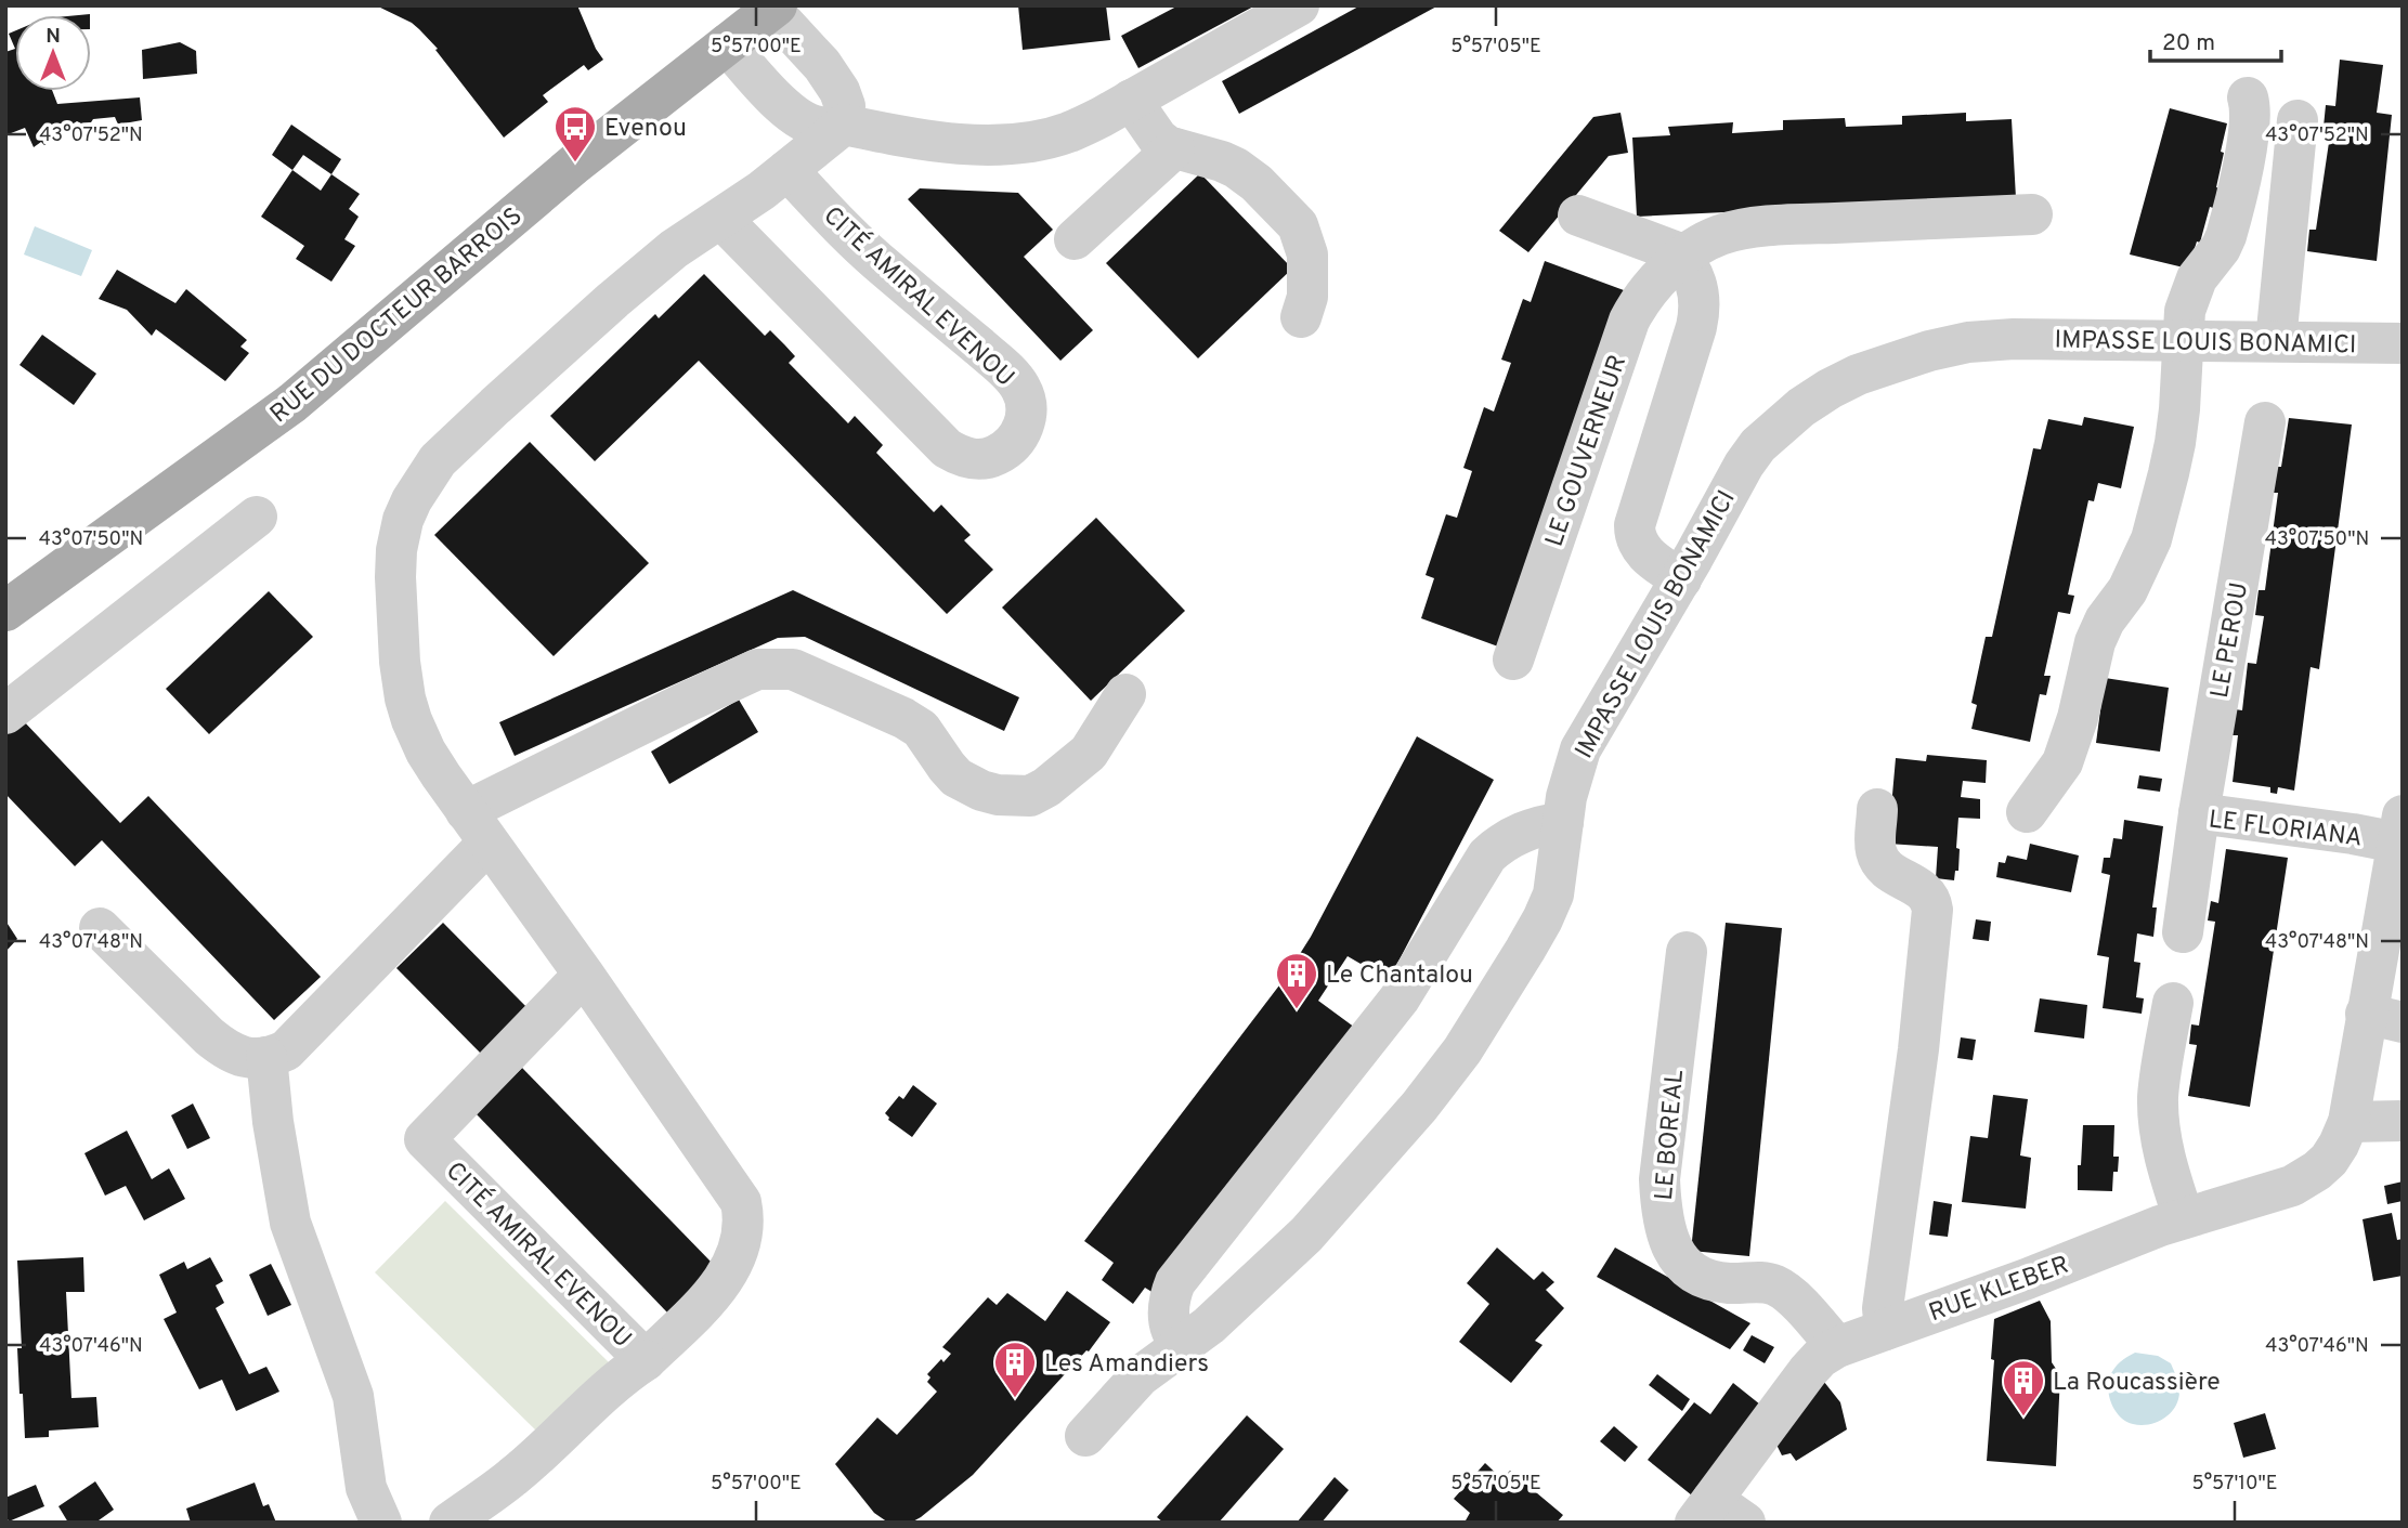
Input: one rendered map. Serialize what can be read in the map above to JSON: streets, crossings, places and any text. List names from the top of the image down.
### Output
{
  "streets": {
    "main road": ["RUE DU DOCTEUR BARROIS"],
    "street": [
      "CITÉ AMIRAL EVENOU",
      "IMPASSE LOUIS BONAMICI",
      "LE GOUVERNEUR",
      "LE PEROU",
      "LE FLORIANA",
      "LE BOREAL",
      "RUE KLEBER"
    ]
  },
  "crossings": [
    ["LE PEROU", "LE FLORIANA"],
    ["LE FLORIANA", "RUE KLEBER"],
    ["LE BOREAL", "RUE KLEBER"]
  ],
  "places": {
    "bus stop": ["Evenou"],
    "building": ["Le Chantalou", "Les Amandiers", "La Roucassière"]
  },
  "scale_bar": "20 m",
  "north": "top",
  "coordinates": [
    "5°57'00\"E",
    "5°57'05\"E",
    "43°07'52\"N",
    "43°07'50\"N",
    "43°07'48\"N",
    "43°07'46\"N",
    "5°57'10\"E"
  ]
}
